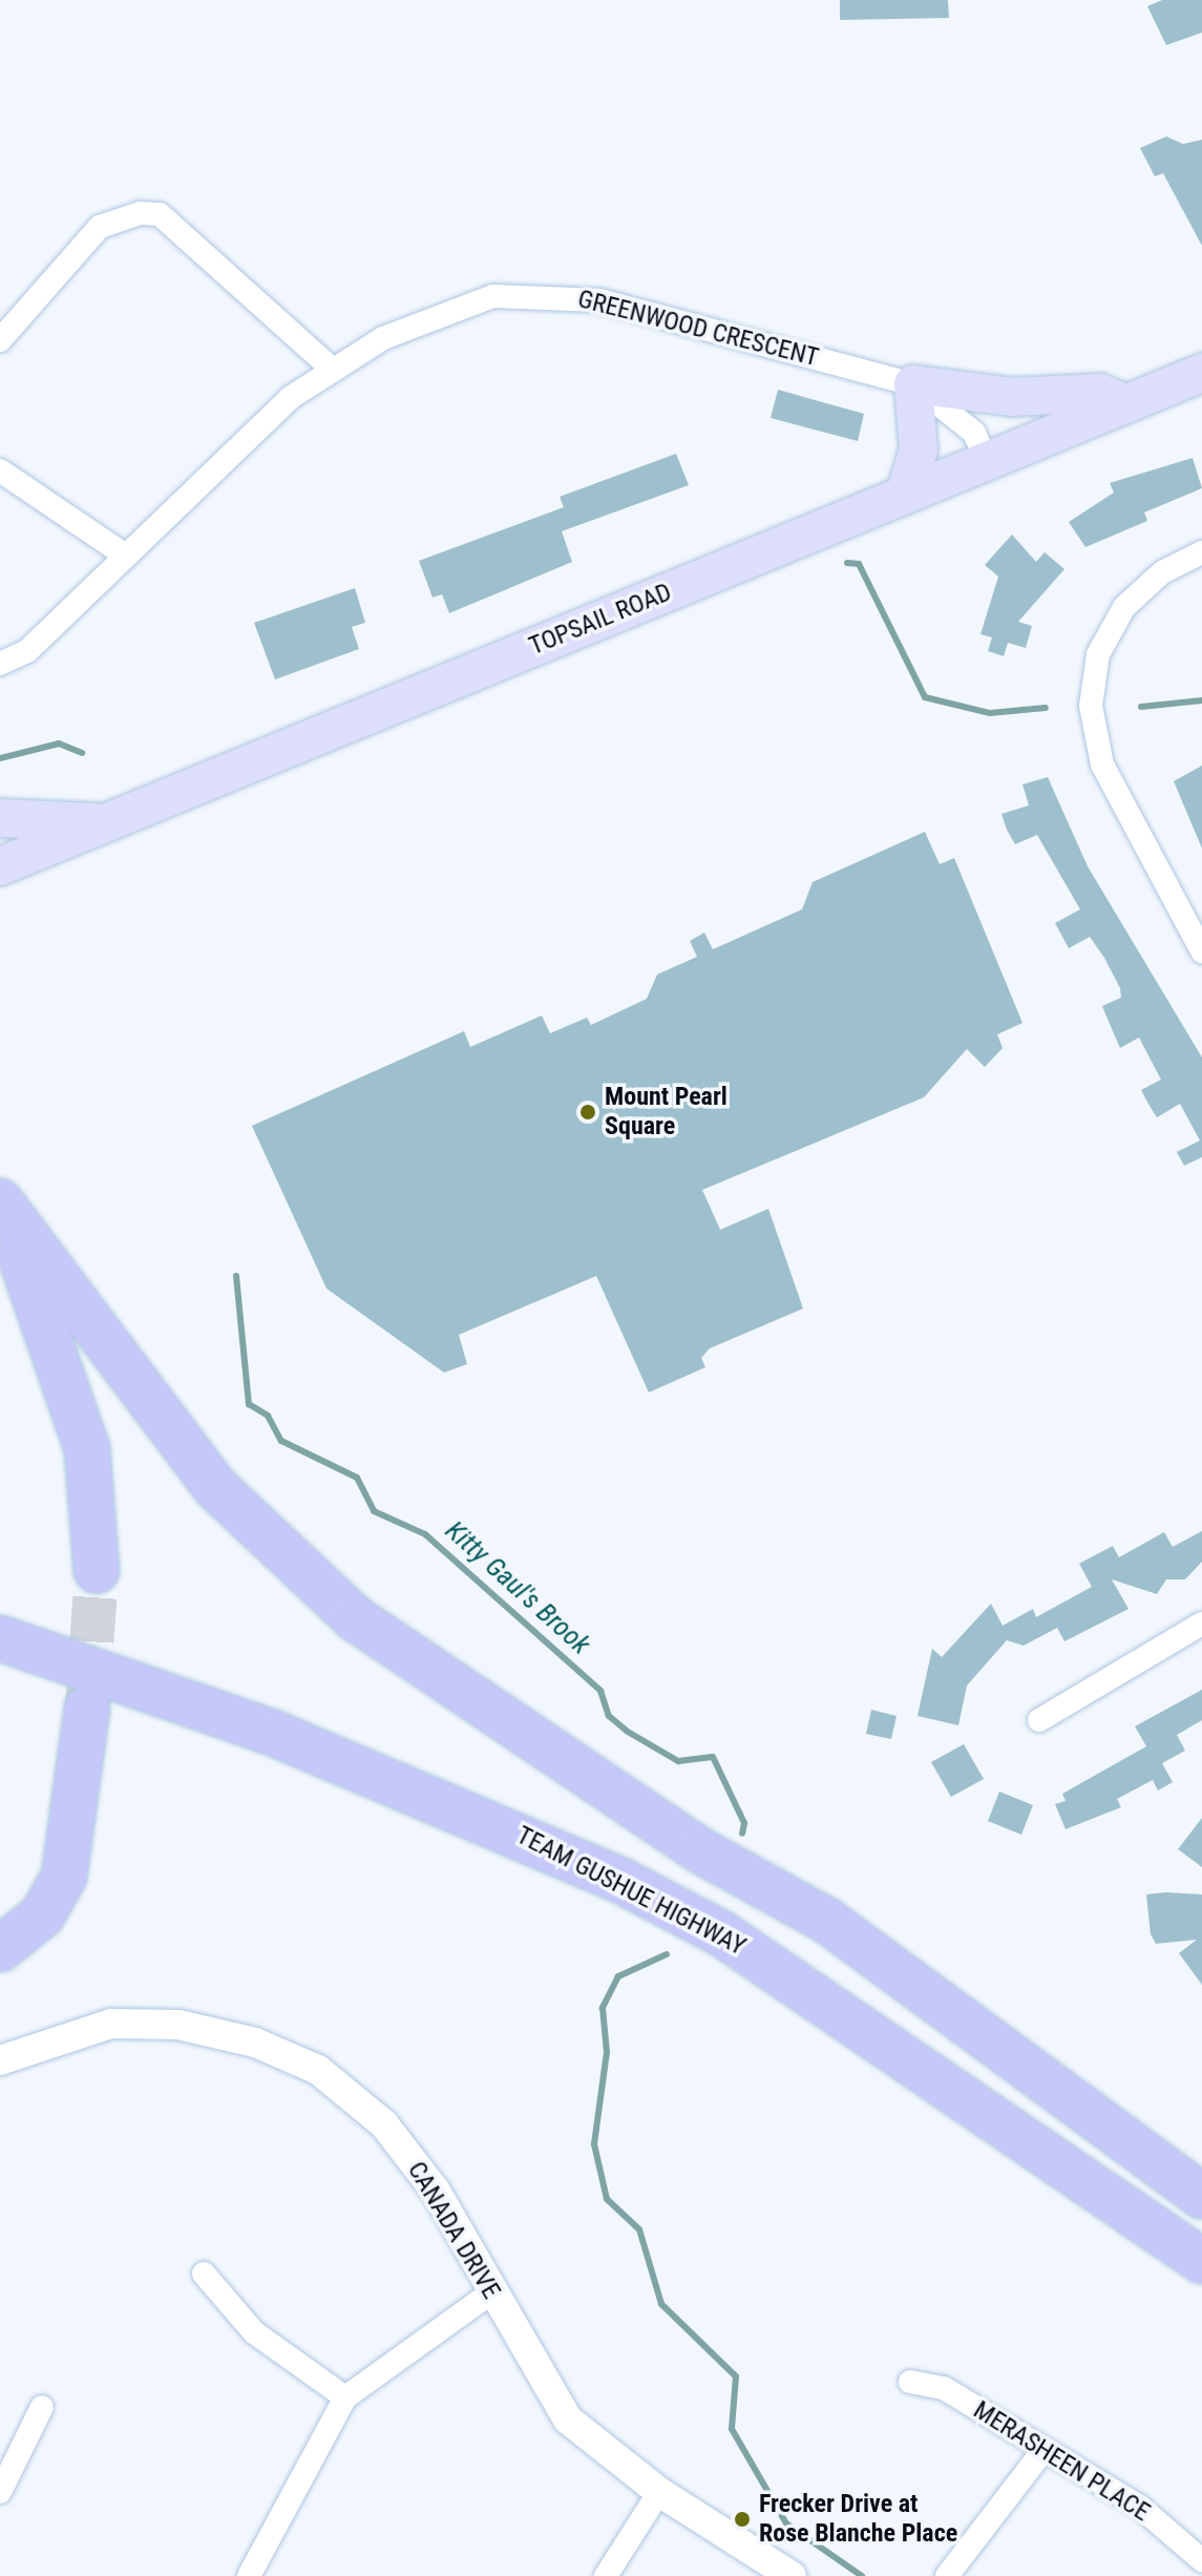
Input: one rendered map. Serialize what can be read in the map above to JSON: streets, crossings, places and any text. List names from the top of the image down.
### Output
{
  "streets": {
    "highway": ["TEAM GUSHUE HIGHWAY"],
    "main road": ["TOPSAIL ROAD"],
    "street": ["GREENWOOD CRESCENT", "CANADA DRIVE", "MERASHEEN PLACE"]
  },
  "crossings": [
    ["GREENWOOD CRESCENT", "TOPSAIL ROAD"]
  ],
  "water": ["Kitty Gaul's Brook"],
  "places": ["Mount Pearl Square", "Frecker Drive at Rose Blanche Place"]
}
